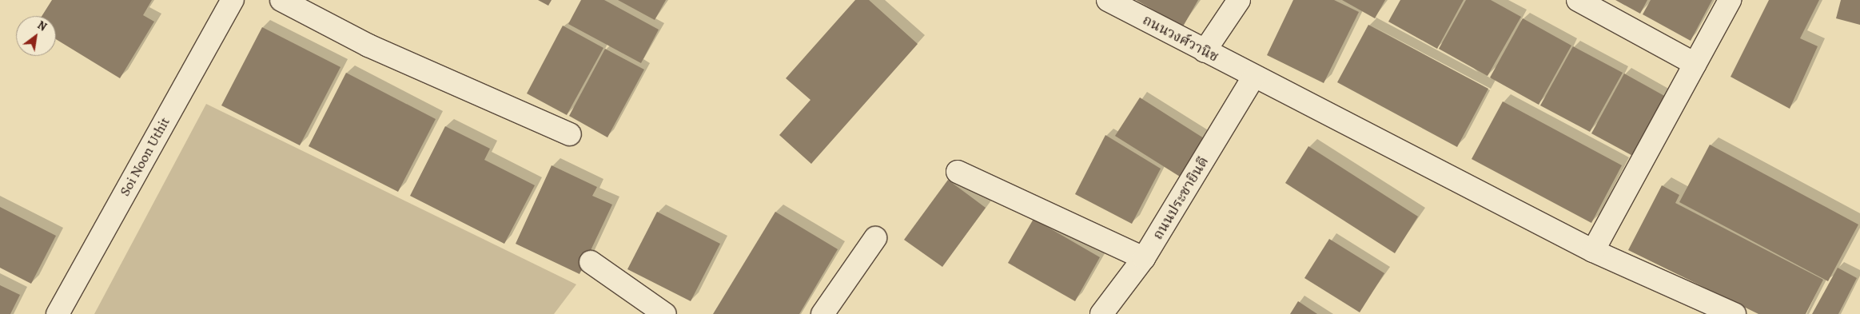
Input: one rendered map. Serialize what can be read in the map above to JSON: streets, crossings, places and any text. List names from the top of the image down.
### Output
{
  "streets": {
    "street": ["ถนนวงศ์วานิช", "Soi Noon Uthit", "ถนนประชายินดี"]
  },
  "crossings": [
    ["ถนนวงศ์วานิช", "ถนนประชายินดี"]
  ],
  "north": "top right"
}
